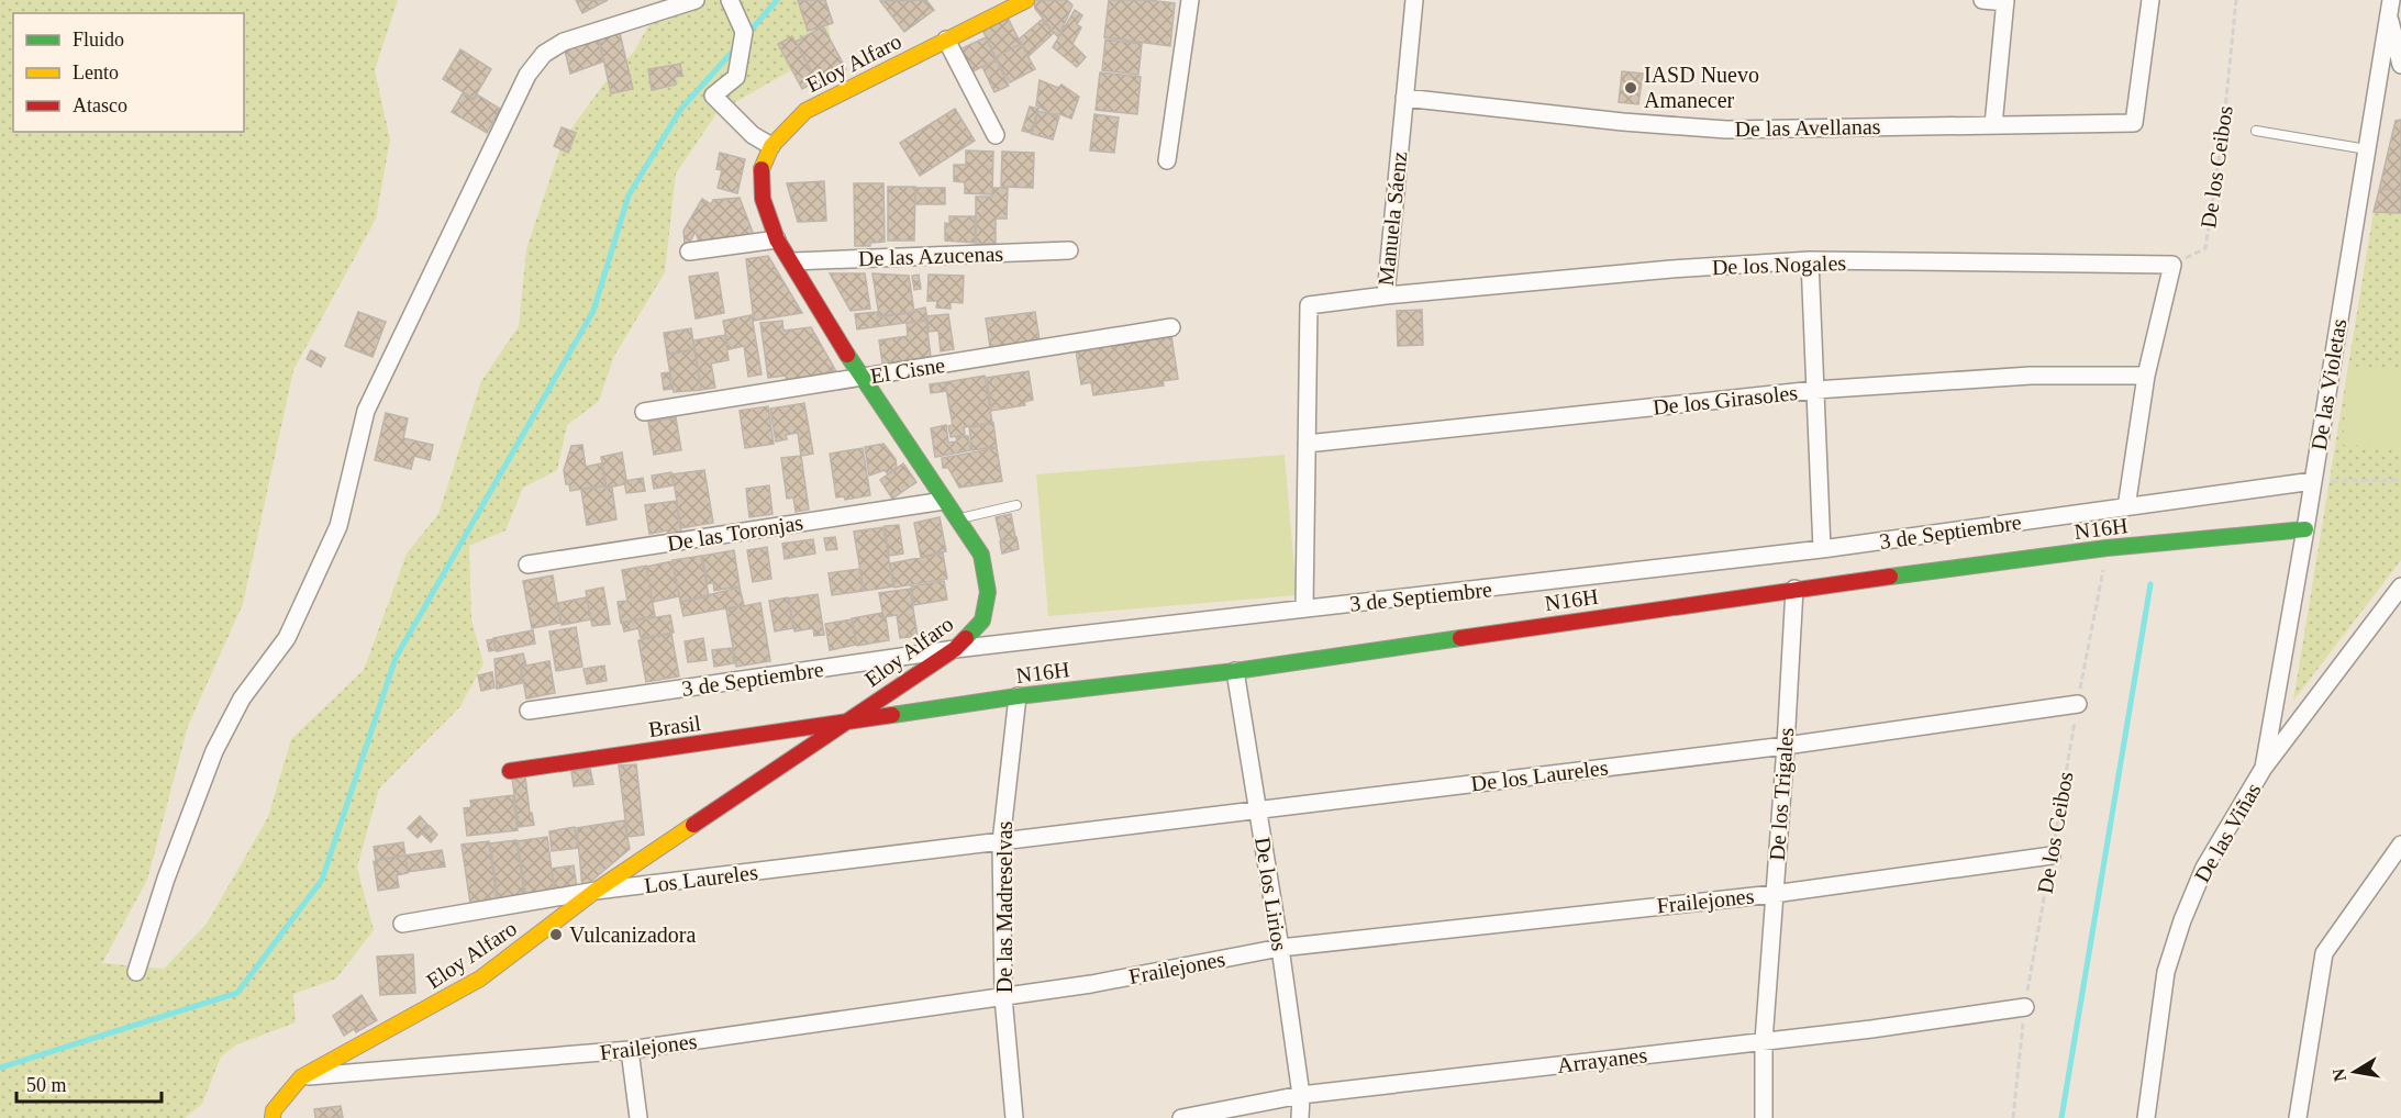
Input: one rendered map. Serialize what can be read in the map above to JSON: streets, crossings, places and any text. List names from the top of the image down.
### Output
{
  "streets": {
    "street": [
      "Eloy Alfaro",
      "De las Avellanas",
      "Manuela Sáenz",
      "De las Azucenas",
      "De los Nogales",
      "El Cisne",
      "De las Violetas",
      "De los Girasoles",
      "N16H",
      "3 de Septiembre",
      "De las Toronjas",
      "Brasil",
      "De los Laureles",
      "De los Trigales",
      "De las Viñas",
      "Los Laureles",
      "De los Lirios",
      "Frailejones",
      "De las Madreselvas",
      "Arrayanes"
    ],
    "path": ["De los Ceibos"]
  },
  "crossings": [
    ["Eloy Alfaro", "De las Azucenas"],
    ["Eloy Alfaro", "El Cisne"],
    ["Eloy Alfaro", "N16H"],
    ["Eloy Alfaro", "3 de Septiembre"],
    ["Eloy Alfaro", "De las Toronjas"],
    ["Eloy Alfaro", "Brasil"],
    ["Eloy Alfaro", "Los Laureles"],
    ["Eloy Alfaro", "Frailejones"],
    ["De las Avellanas", "Manuela Sáenz"],
    ["De los Ceibos", "De los Nogales"],
    ["De los Ceibos", "N16H"],
    ["De los Ceibos", "De los Laureles"],
    ["De los Ceibos", "Frailejones"],
    ["De los Ceibos", "Arrayanes"],
    ["Manuela Sáenz", "De los Nogales"],
    ["Manuela Sáenz", "De los Girasoles"],
    ["Manuela Sáenz", "3 de Septiembre"],
    ["De las Violetas", "N16H"],
    ["De las Violetas", "3 de Septiembre"],
    ["De las Violetas", "De las Viñas"],
    ["N16H", "Brasil"],
    ["N16H", "De los Trigales"],
    ["N16H", "De los Lirios"],
    ["N16H", "De las Madreselvas"],
    ["De los Laureles", "De los Trigales"],
    ["De los Laureles", "Los Laureles"],
    ["De los Laureles", "De los Lirios"],
    ["De los Laureles", "De las Madreselvas"],
    ["De los Trigales", "Frailejones"],
    ["De los Trigales", "Arrayanes"],
    ["Los Laureles", "De las Madreselvas"],
    ["De los Lirios", "Frailejones"],
    ["De los Lirios", "Arrayanes"],
    ["Frailejones", "De las Madreselvas"]
  ],
  "places": ["IASD Nuevo Amanecer", "Vulcanizadora"],
  "legend": ["Fluido", "Lento", "Atasco"],
  "scale_bar": "50 m",
  "north": "left"
}
